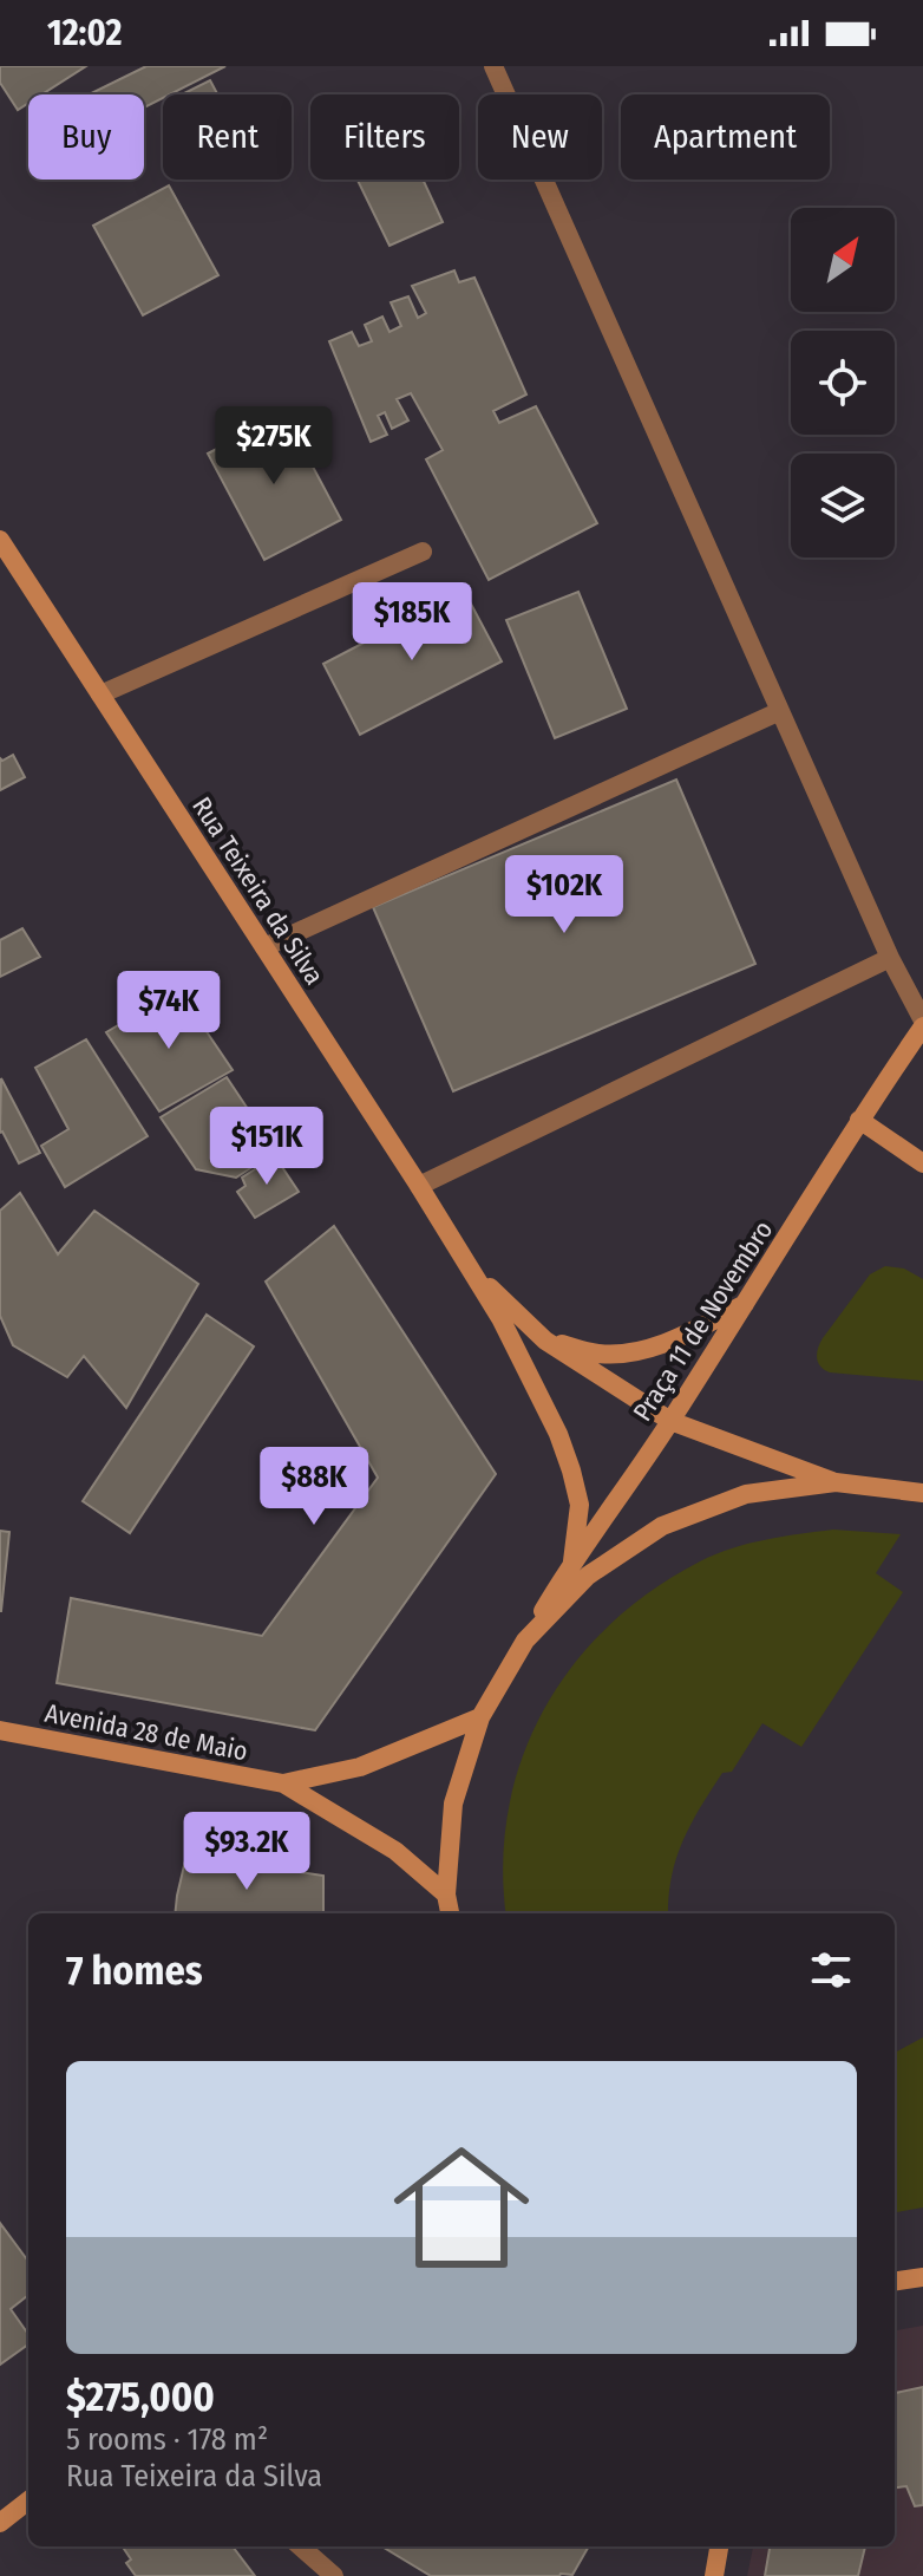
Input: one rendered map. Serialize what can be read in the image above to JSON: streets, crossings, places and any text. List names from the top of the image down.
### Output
{
  "streets": {
    "street": ["Rua Teixeira da Silva", "Praça 11 de Novembro", "Avenida 28 de Maio"]
  },
  "crossings": [
    ["Rua Teixeira da Silva", "Praça 11 de Novembro"]
  ],
  "north": "top right",
  "page": {
    "status": "12:02",
    "chip": [
      "Buy",
      "Rent",
      "Filters",
      "New",
      "Apartment"
    ],
    "price": [
      "$275K",
      "$185K",
      "$102K",
      "$74K",
      "$151K",
      "$88K",
      "$93.2K"
    ],
    "heading": "7 homes",
    "list": [
      {
        "name": "$275,000",
        "note": "5 rooms · 178 m² · Rua Teixeira da Silva"
      }
    ]
  }
}
